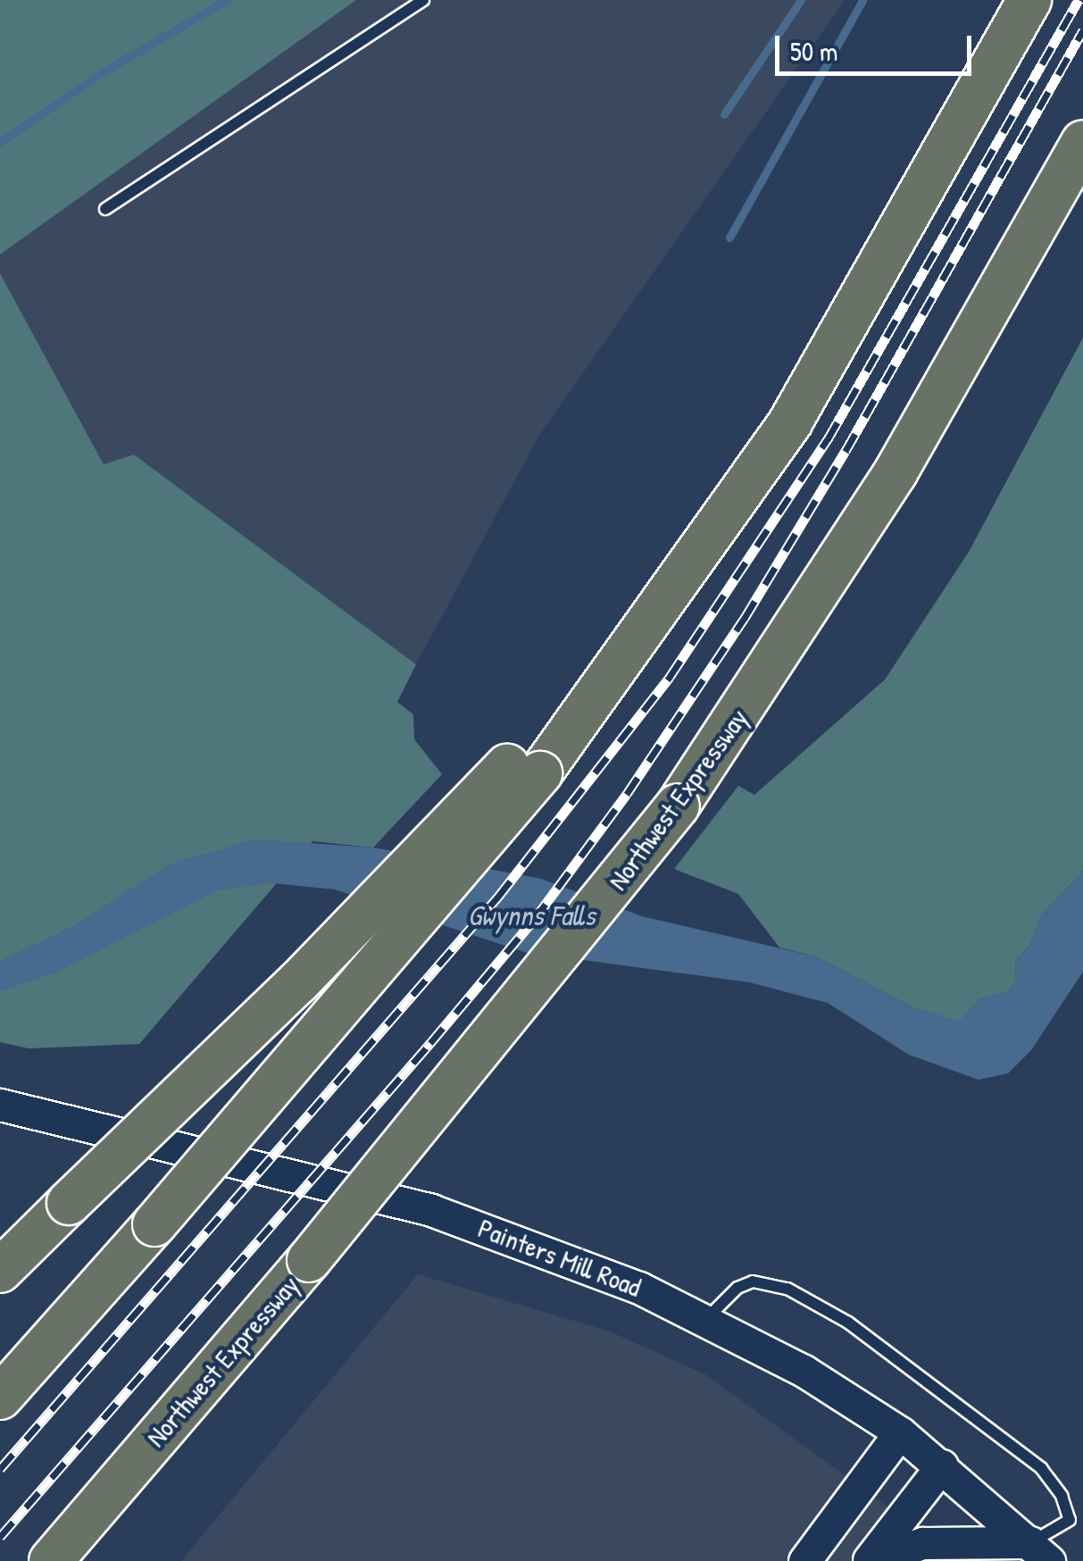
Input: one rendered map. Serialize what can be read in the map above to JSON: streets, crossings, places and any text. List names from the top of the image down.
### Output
{
  "streets": {
    "highway": ["Northwest Expressway"],
    "main road": ["Painters Mill Road"]
  },
  "water": ["Gwynns Falls"],
  "scale_bar": "50 m"
}
